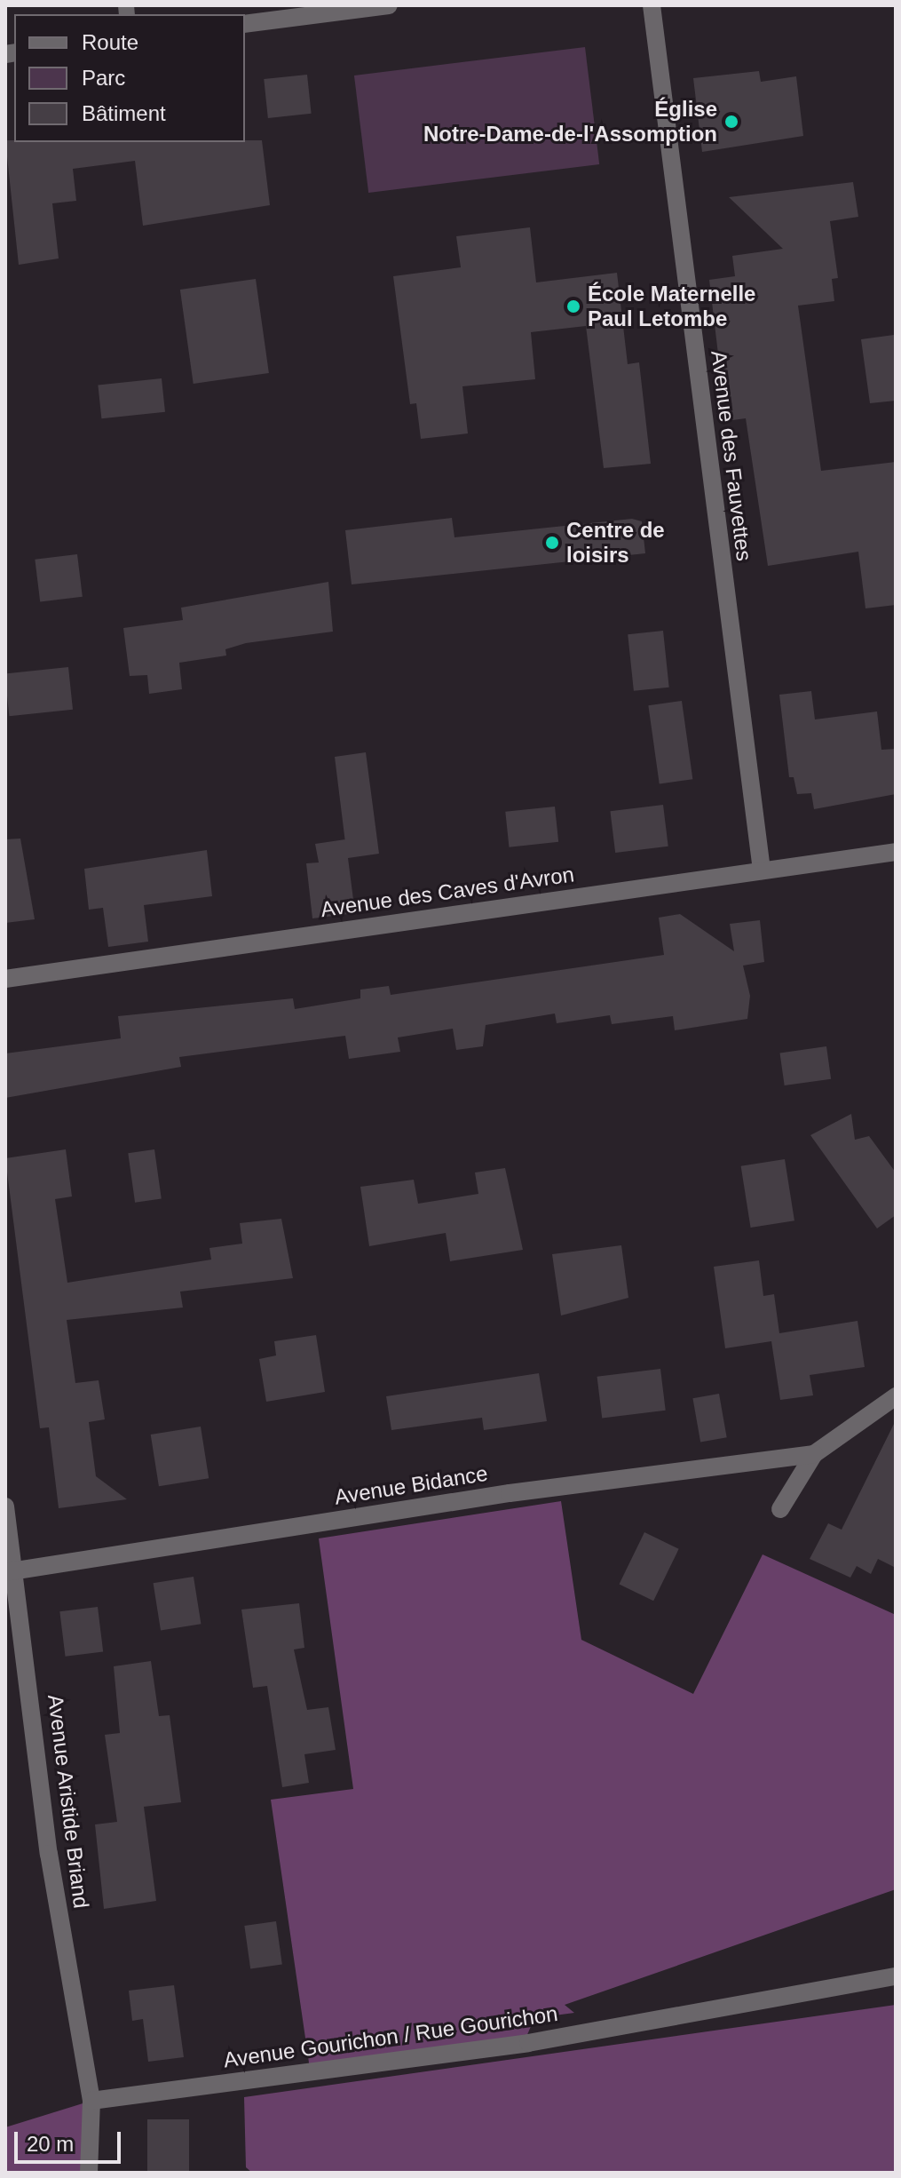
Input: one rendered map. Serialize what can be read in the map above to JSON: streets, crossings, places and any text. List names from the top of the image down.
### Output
{
  "streets": {
    "street": [
      "Avenue des Fauvettes",
      "Avenue des Caves d'Avron",
      "Avenue Bidance",
      "Avenue Aristide Briand",
      "Avenue Gourichon / Rue Gourichon"
    ]
  },
  "crossings": [
    ["Avenue des Fauvettes", "Avenue des Caves d'Avron"],
    ["Avenue Bidance", "Avenue Aristide Briand"],
    ["Avenue Aristide Briand", "Avenue Gourichon / Rue Gourichon"]
  ],
  "places": ["Église Notre-Dame-de-l'Assomption", "École Maternelle Paul Letombe", "Centre de loisirs"],
  "legend": ["Route", "Parc", "Bâtiment"],
  "scale_bar": "20 m"
}
